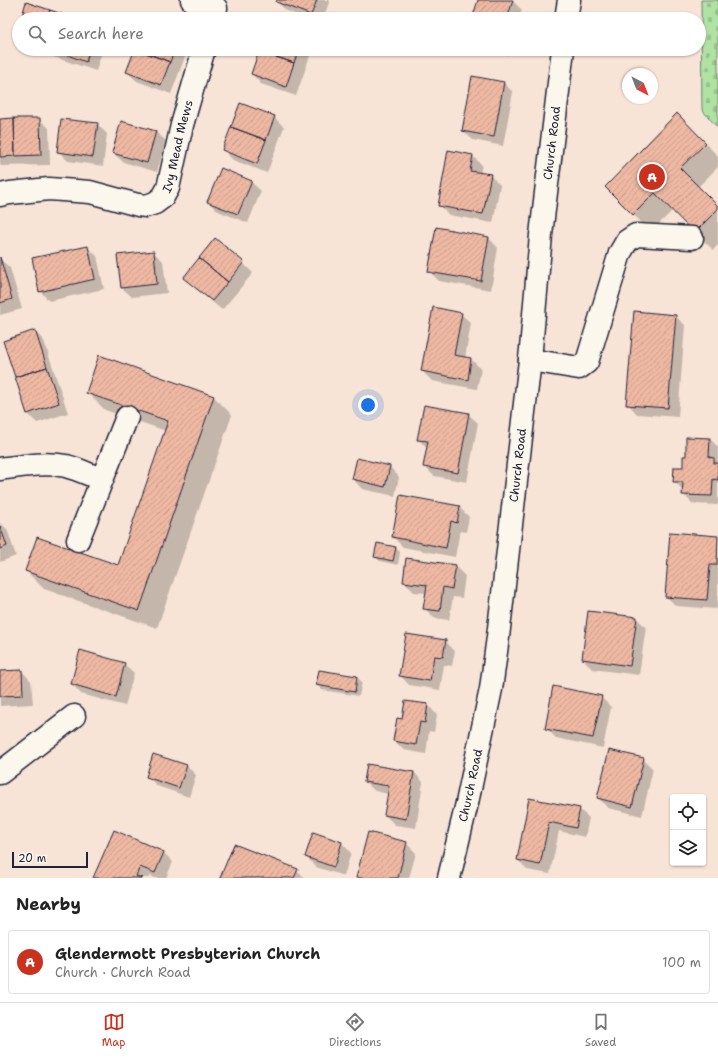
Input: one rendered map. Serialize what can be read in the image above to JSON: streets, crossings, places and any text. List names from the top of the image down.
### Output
{
  "streets": {
    "street": ["Church Road", "Ivy Mead Mews"]
  },
  "scale_bar": "20 m",
  "north": "bottom right",
  "page": {
    "search": "Search here",
    "pins": "A",
    "scale": "20 m",
    "heading": "Nearby",
    "list": [
      {
        "mark": "A",
        "name": "Glendermott Presbyterian Church",
        "note": "Church · Church Road",
        "value": "100 m"
      }
    ],
    "nav": ["Map", "Directions", "Saved"]
  }
}
